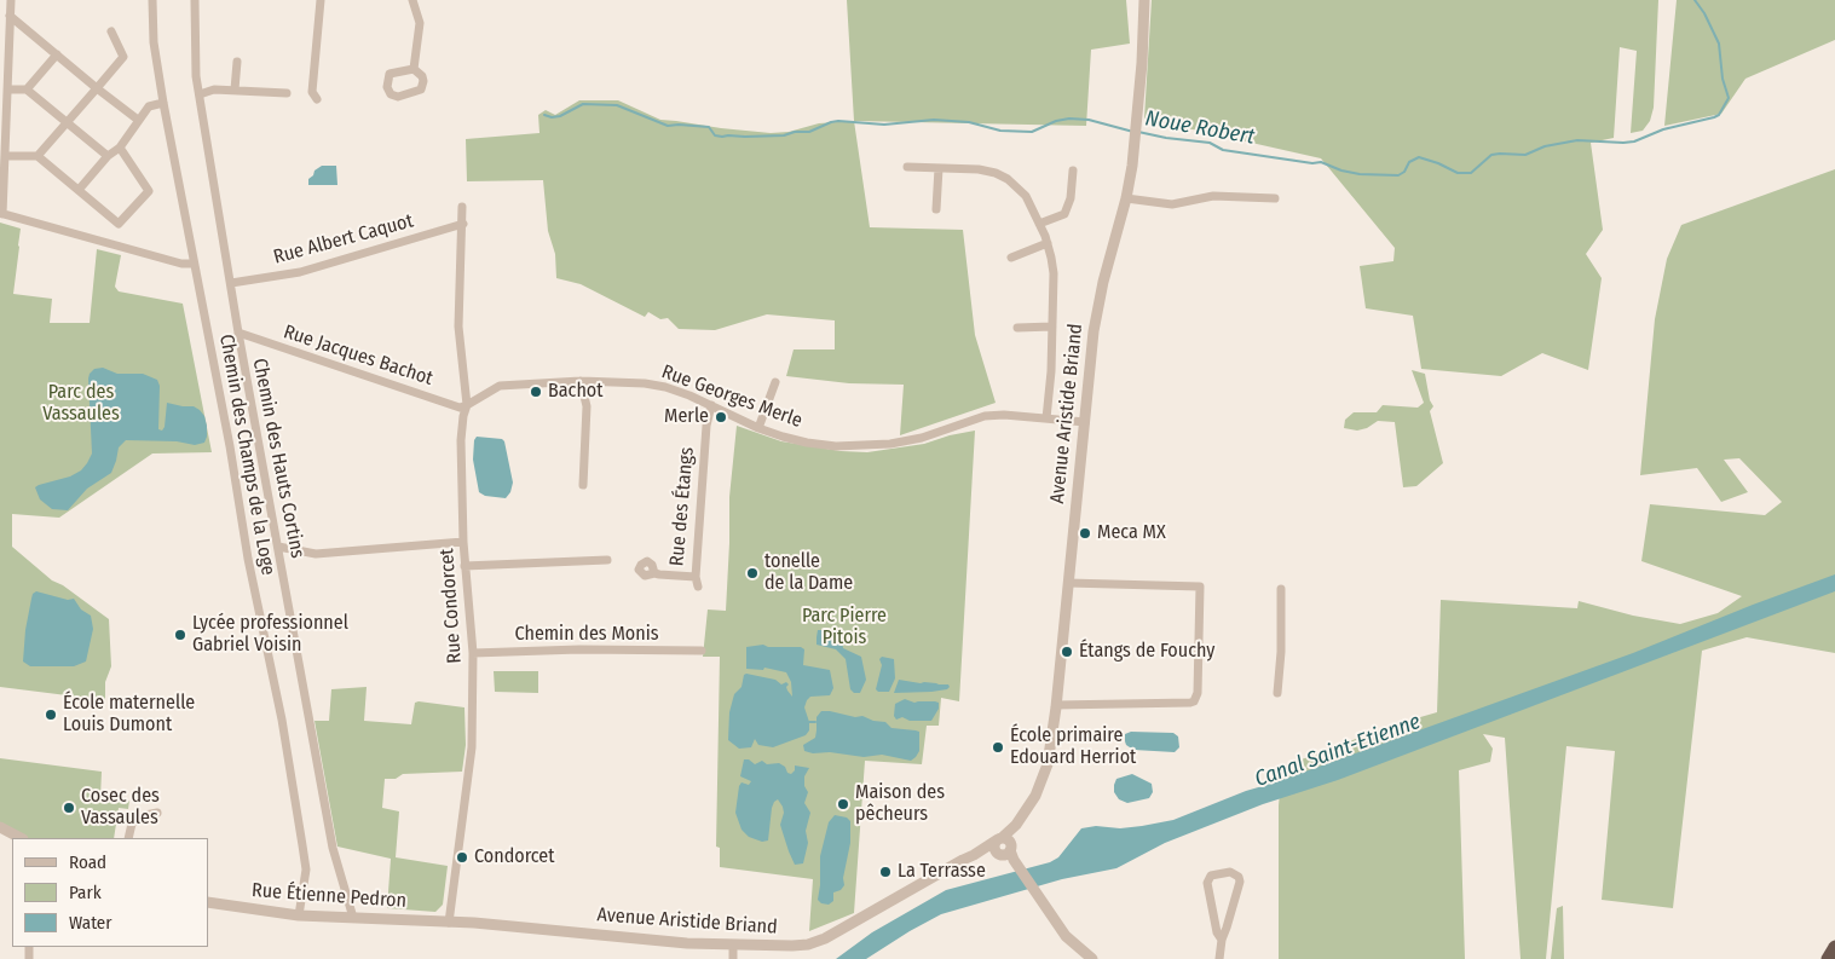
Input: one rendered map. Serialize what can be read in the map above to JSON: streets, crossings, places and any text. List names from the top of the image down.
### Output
{
  "streets": {
    "street": [
      "Rue Albert Caquot",
      "Rue Jacques Bachot",
      "Rue Georges Merle",
      "Avenue Aristide Briand",
      "Chemin des Champs de la Loge",
      "Chemin des Hauts Cortins",
      "Rue des Étangs",
      "Rue Condorcet",
      "Chemin des Monis",
      "Rue Étienne Pedron"
    ]
  },
  "crossings": [
    ["Rue Albert Caquot", "Chemin des Hauts Cortins"],
    ["Rue Jacques Bachot", "Chemin des Hauts Cortins"],
    ["Rue Jacques Bachot", "Rue Condorcet"],
    ["Rue Georges Merle", "Avenue Aristide Briand"],
    ["Rue Georges Merle", "Rue des Étangs"],
    ["Avenue Aristide Briand", "Rue Condorcet"],
    ["Avenue Aristide Briand", "Rue Étienne Pedron"],
    ["Chemin des Champs de la Loge", "Rue Étienne Pedron"],
    ["Chemin des Hauts Cortins", "Rue Étienne Pedron"],
    ["Rue Condorcet", "Chemin des Monis"],
    ["Rue Condorcet", "Rue Étienne Pedron"]
  ],
  "water": ["Noue Robert", "Canal Saint-Etienne"],
  "parks": ["Parc des Vassaules", "Parc Pierre Pitois"],
  "places": [
    "Bachot",
    "Merle",
    "Meca MX",
    "tonelle de la Dame",
    "Lycée professionnel Gabriel Voisin",
    "Étangs de Fouchy",
    "École maternelle Louis Dumont",
    "École primaire Edouard Herriot",
    "Maison des pêcheurs",
    "Cosec des Vassaules",
    "Condorcet",
    "La Terrasse"
  ],
  "legend": ["Road", "Park", "Water"]
}
